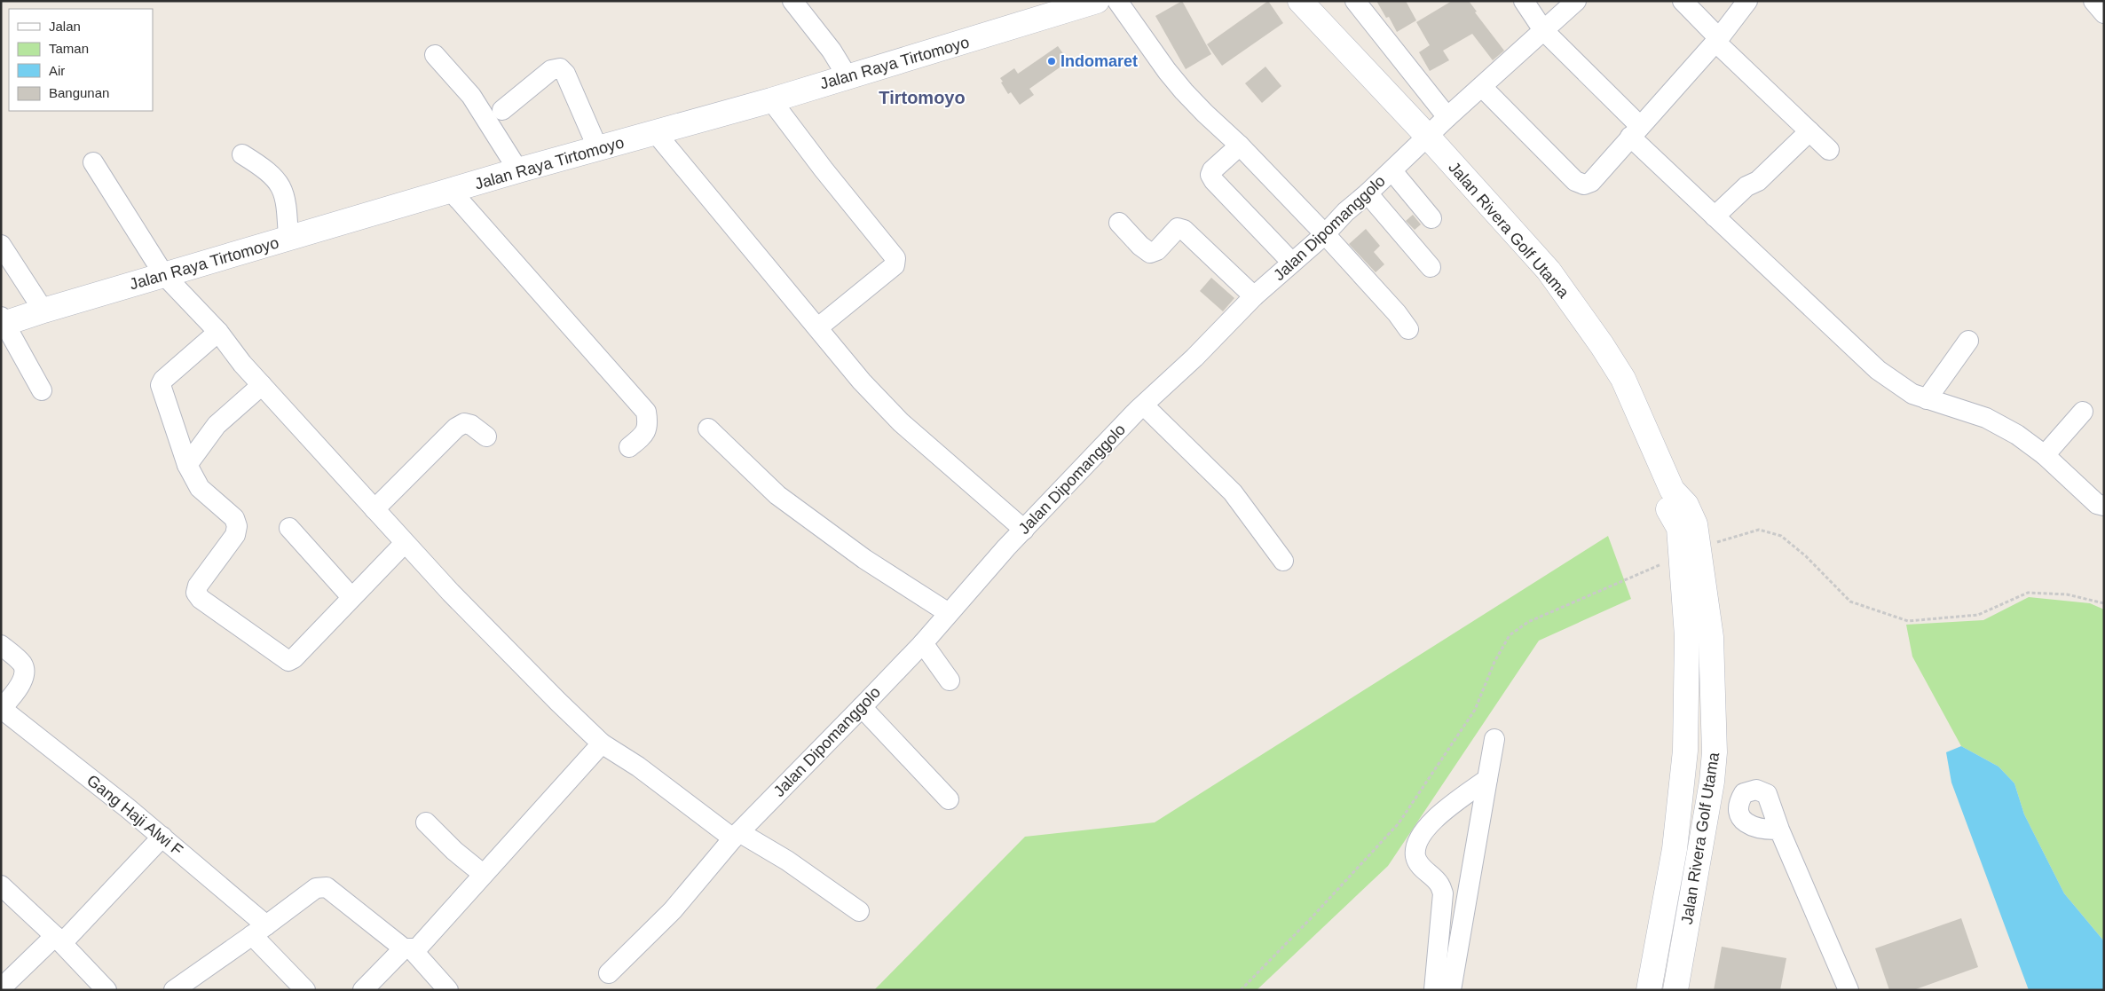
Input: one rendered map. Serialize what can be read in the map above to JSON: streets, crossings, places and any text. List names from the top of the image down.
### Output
{
  "streets": {
    "street": [
      "Jalan Raya Tirtomoyo",
      "Jalan Dipomanggolo",
      "Jalan Rivera Golf Utama",
      "Gang Haji Alwi F"
    ]
  },
  "crossings": [
    ["Jalan Dipomanggolo", "Jalan Rivera Golf Utama"]
  ],
  "districts": ["Tirtomoyo"],
  "places": ["Indomaret"],
  "legend": [
    "Jalan",
    "Taman",
    "Air",
    "Bangunan"
  ]
}
